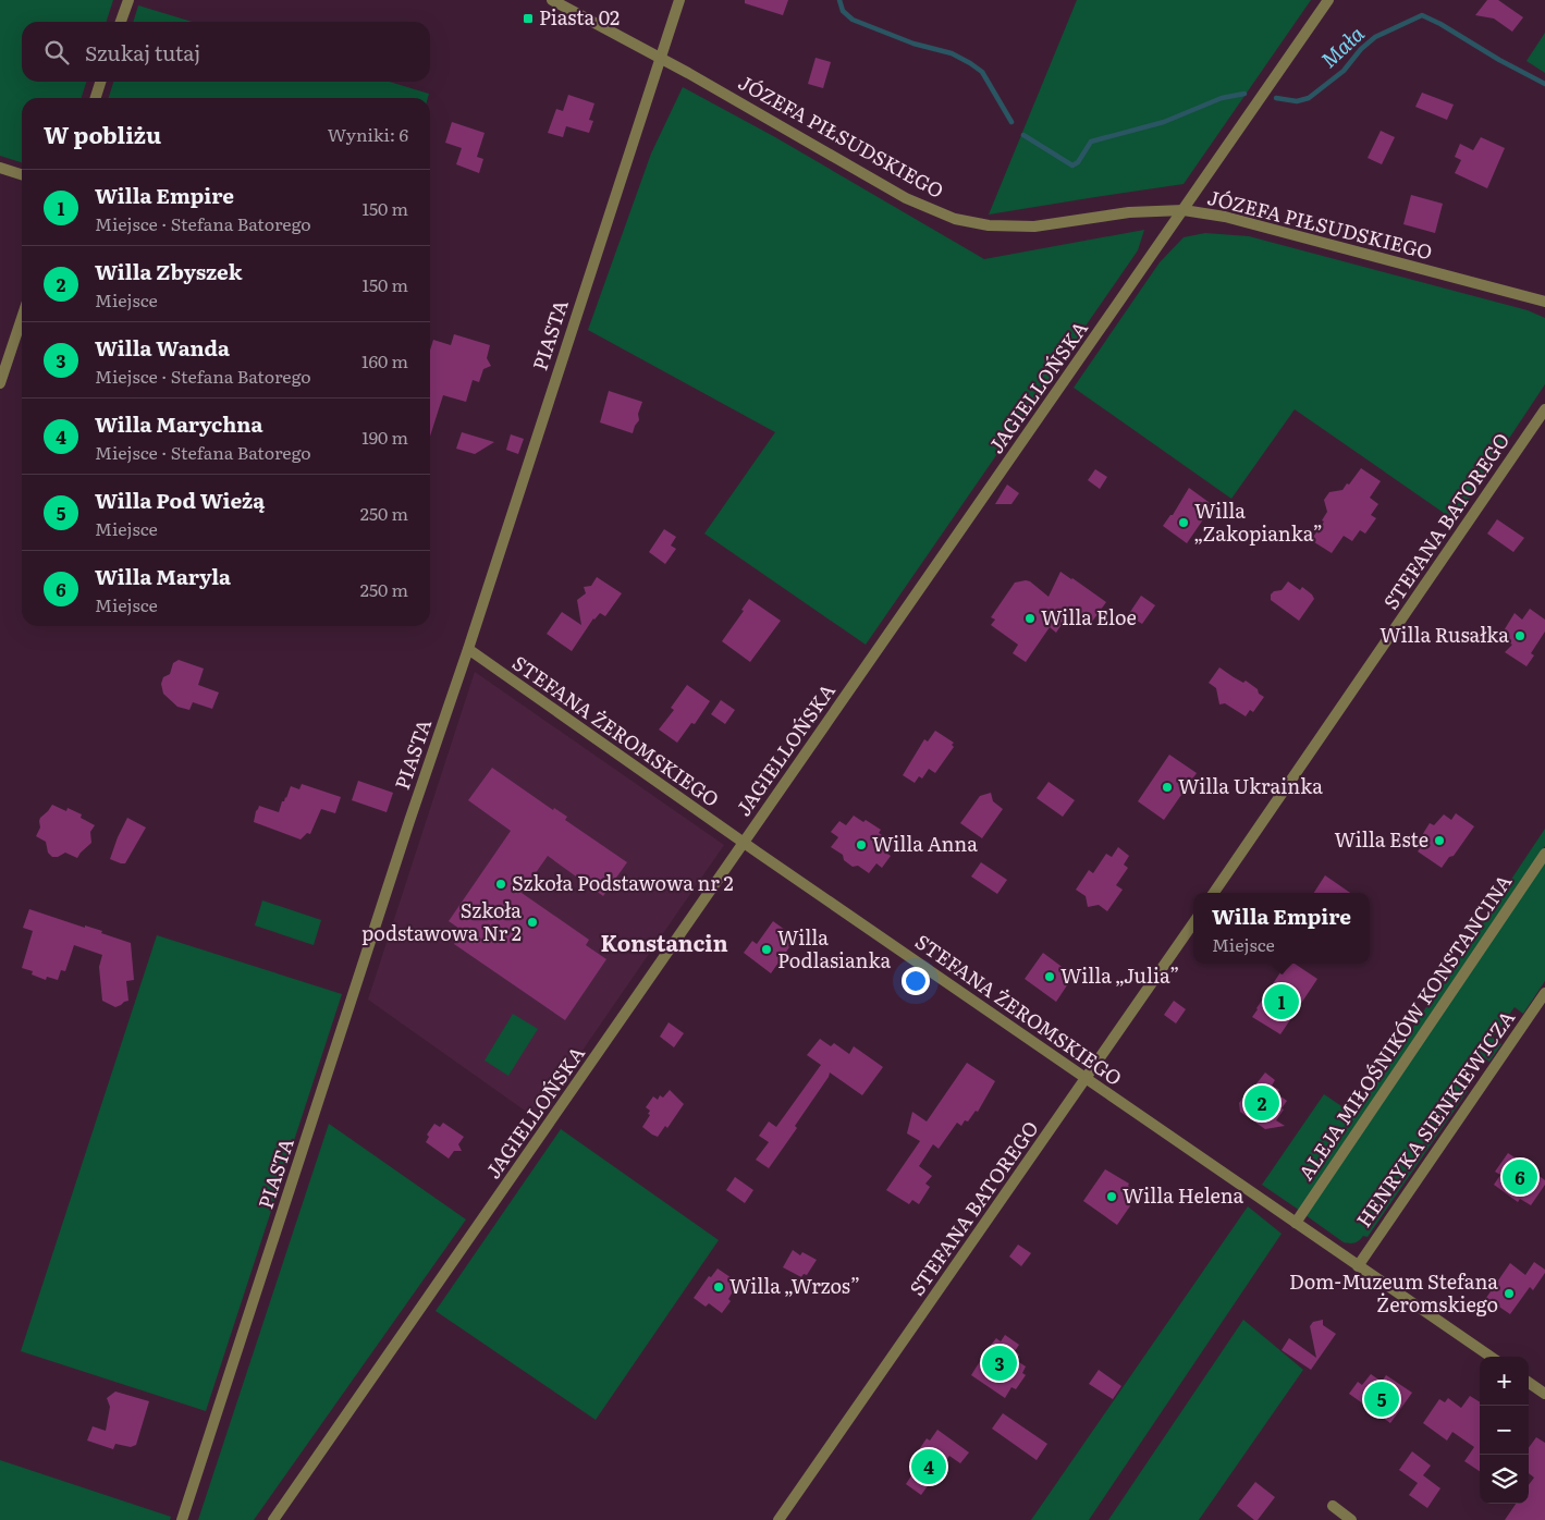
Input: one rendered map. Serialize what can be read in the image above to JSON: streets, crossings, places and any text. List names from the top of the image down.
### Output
{
  "streets": {
    "street": [
      "JÓZEFA PIŁSUDSKIEGO",
      "PIASTA",
      "JAGIELLOŃSKA",
      "STEFANA BATOREGO",
      "STEFANA ŻEROMSKIEGO",
      "ALEJA MIŁOŚNIKÓW KONSTANCINA",
      "HENRYKA SIENKIEWICZA"
    ]
  },
  "crossings": [
    ["JÓZEFA PIŁSUDSKIEGO", "PIASTA"],
    ["JÓZEFA PIŁSUDSKIEGO", "JAGIELLOŃSKA"],
    ["PIASTA", "STEFANA ŻEROMSKIEGO"],
    ["JAGIELLOŃSKA", "STEFANA ŻEROMSKIEGO"],
    ["STEFANA BATOREGO", "STEFANA ŻEROMSKIEGO"],
    ["STEFANA ŻEROMSKIEGO", "ALEJA MIŁOŚNIKÓW KONSTANCINA"],
    ["STEFANA ŻEROMSKIEGO", "HENRYKA SIENKIEWICZA"]
  ],
  "districts": ["Konstancin"],
  "water": ["Mała"],
  "places": {
    "transit": ["Piasta 02"],
    "other": [
      "Willa „Zakopianka”",
      "Willa Eloe",
      "Willa Rusałka",
      "Willa Ukrainka",
      "Willa Este",
      "Willa Anna",
      "Szkoła Podstawowa nr 2",
      "Szkoła podstawowa Nr 2",
      "Willa Podlasianka",
      "Willa „Julia”",
      "Willa Helena",
      "Willa „Wrzos”",
      "Dom-Muzeum Stefana Żeromskiego"
    ]
  },
  "page": {
    "search": "Szukaj tutaj",
    "heading": ["W pobliżu", "Wyniki: 6"],
    "list": [
      {
        "mark": "1",
        "name": "Willa Empire",
        "note": "Miejsce · Stefana Batorego",
        "value": "150 m"
      },
      {
        "mark": "2",
        "name": "Willa Zbyszek",
        "note": "Miejsce",
        "value": "150 m"
      },
      {
        "mark": "3",
        "name": "Willa Wanda",
        "note": "Miejsce · Stefana Batorego",
        "value": "160 m"
      },
      {
        "mark": "4",
        "name": "Willa Marychna",
        "note": "Miejsce · Stefana Batorego",
        "value": "190 m"
      },
      {
        "mark": "5",
        "name": "Willa Pod Wieżą",
        "note": "Miejsce",
        "value": "250 m"
      },
      {
        "mark": "6",
        "name": "Willa Maryla",
        "note": "Miejsce",
        "value": "250 m"
      }
    ],
    "popup": ["Willa Empire", "Miejsce"],
    "pins": [
      "1",
      "2",
      "6",
      "3",
      "5",
      "4"
    ],
    "map_buttons": ["+", "−"]
  }
}
